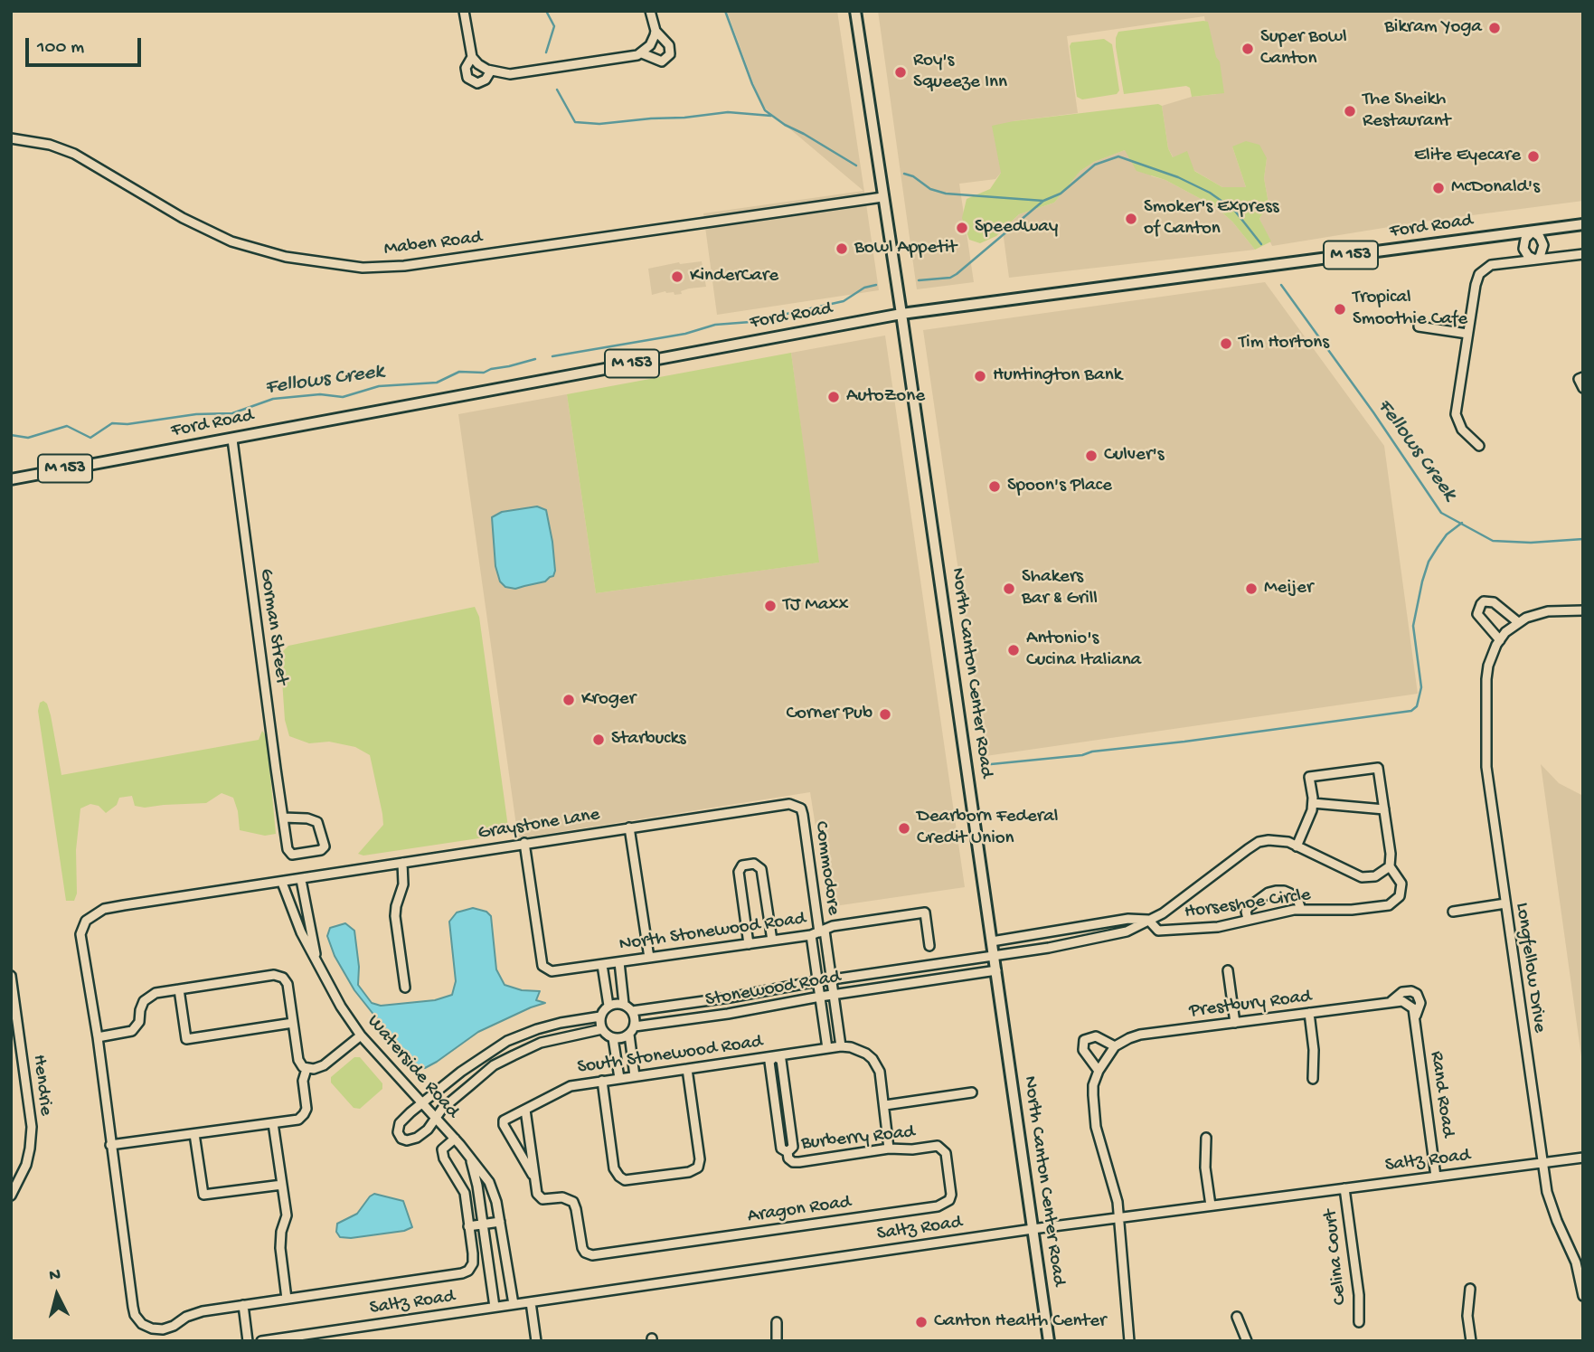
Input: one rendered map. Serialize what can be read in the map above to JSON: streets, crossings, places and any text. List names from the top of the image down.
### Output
{
  "streets": {
    "main road": ["Ford Road", "M 153", "North Canton Center Road"],
    "street": [
      "Maben Road",
      "Gorman Street",
      "Graystone Lane",
      "Commodore",
      "Horseshoe Circle",
      "North Stonewood Road",
      "Longfellow Drive",
      "Stonewood Road",
      "Prestbury Road",
      "South Stonewood Road",
      "Waterside Road",
      "Hendrie",
      "Rand Road",
      "Burberry Road",
      "Saltz Road",
      "Aragon Road",
      "Celina Court"
    ]
  },
  "crossings": [
    ["Ford Road", "Gorman Street"],
    ["Ford Road", "North Canton Center Road"],
    ["Maben Road", "North Canton Center Road"],
    ["North Canton Center Road", "Horseshoe Circle"],
    ["North Canton Center Road", "Stonewood Road"],
    ["North Canton Center Road", "Saltz Road"],
    ["Graystone Lane", "Commodore"],
    ["Graystone Lane", "North Stonewood Road"],
    ["Graystone Lane", "Waterside Road"],
    ["Commodore", "North Stonewood Road"],
    ["Horseshoe Circle", "Stonewood Road"],
    ["Longfellow Drive", "Saltz Road"],
    ["Prestbury Road", "Rand Road"],
    ["South Stonewood Road", "Burberry Road"],
    ["South Stonewood Road", "Aragon Road"],
    ["Waterside Road", "Saltz Road"],
    ["Rand Road", "Saltz Road"],
    ["Burberry Road", "Aragon Road"],
    ["Saltz Road", "Celina Court"]
  ],
  "water": ["Fellows Creek"],
  "places": [
    "Bikram Yoga",
    "Super Bowl Canton",
    "Roy's Squeeze Inn",
    "The Sheikh Restaurant",
    "Elite Eyecare",
    "McDonald's",
    "Smoker's Express of Canton",
    "Speedway",
    "Bowl Appetit",
    "KinderCare",
    "Tropical Smoothie Cafe",
    "Tim Hortons",
    "Huntington Bank",
    "AutoZone",
    "Culver's",
    "Spoon's Place",
    "Shakers Bar & Grill",
    "Meijer",
    "TJ Maxx",
    "Antonio's Cucina Italiana",
    "Kroger",
    "Corner Pub",
    "Starbucks",
    "Dearborn Federal Credit Union",
    "Canton Health Center"
  ],
  "scale_bar": "100 m",
  "north": "top"
}
